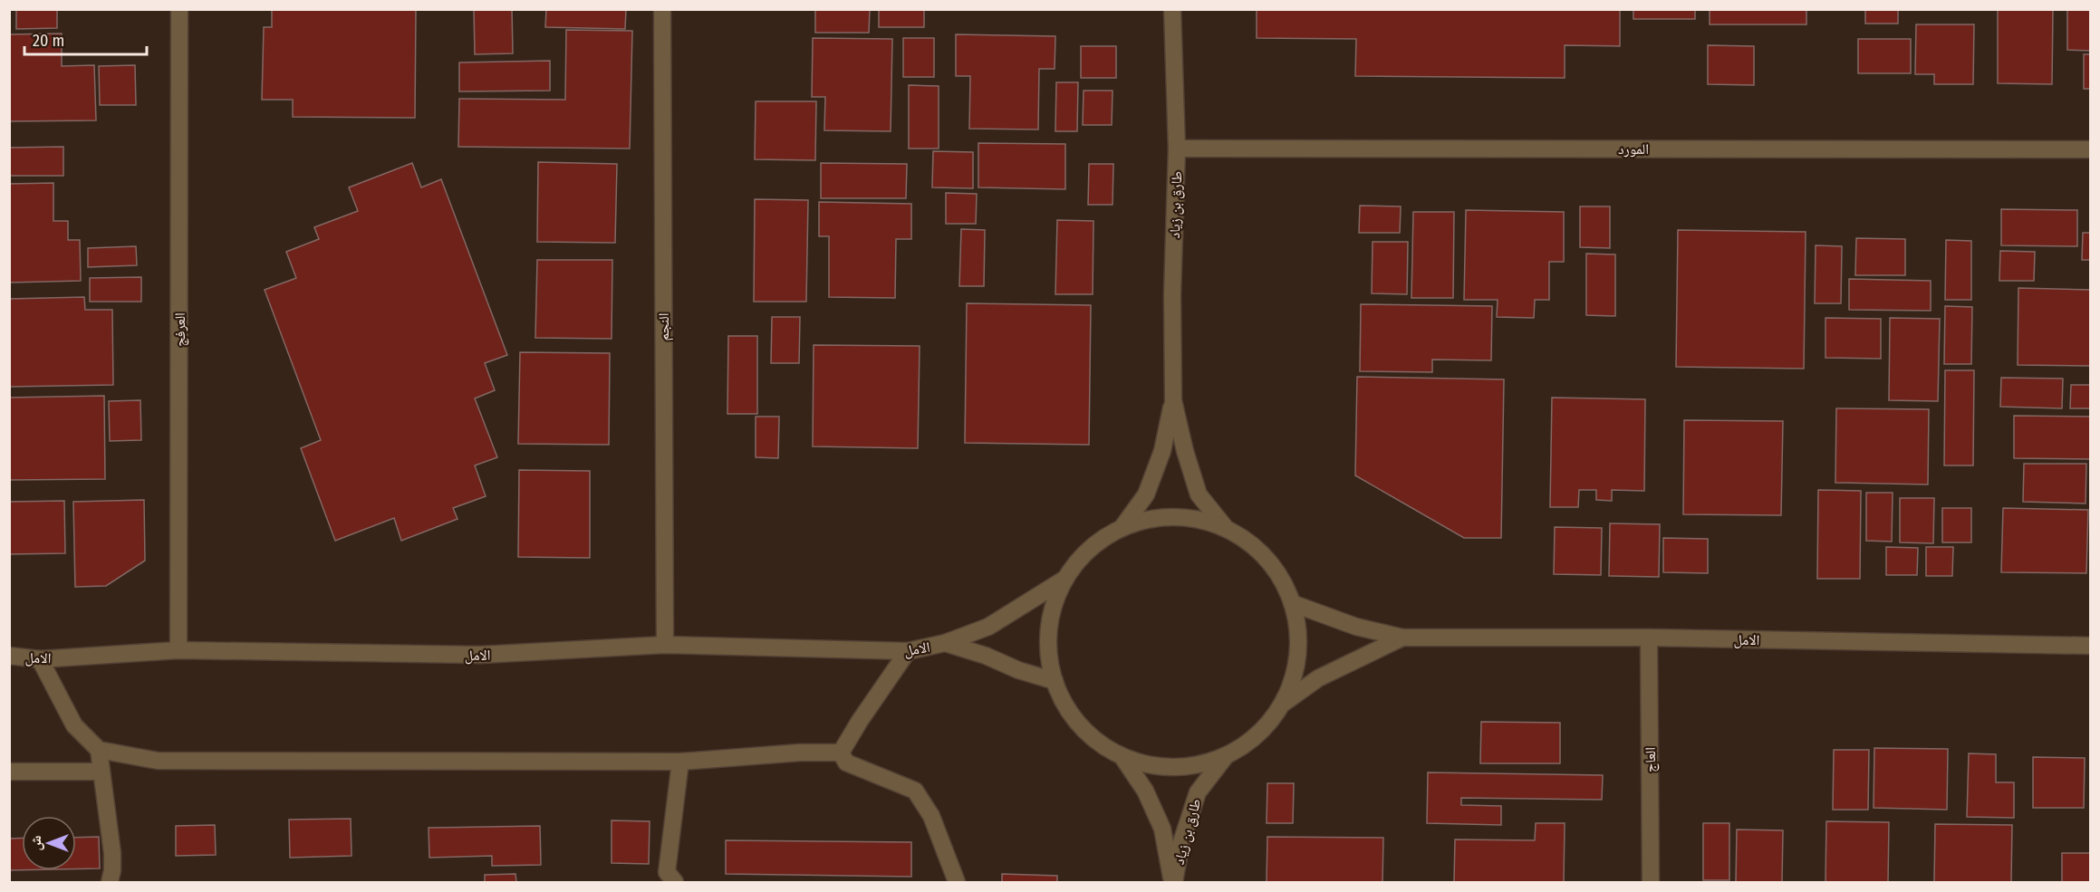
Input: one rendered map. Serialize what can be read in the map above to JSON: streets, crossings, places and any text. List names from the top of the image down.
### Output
{
  "streets": {
    "street": [
      "المورد",
      "طارق بن زياد",
      "النجم",
      "العرفج",
      "الامل",
      "العاج"
    ]
  },
  "crossings": [
    ["المورد", "طارق بن زياد"],
    ["النجم", "الامل"],
    ["العرفج", "الامل"],
    ["الامل", "العاج"]
  ],
  "scale_bar": "20 m",
  "north": "left"
}
